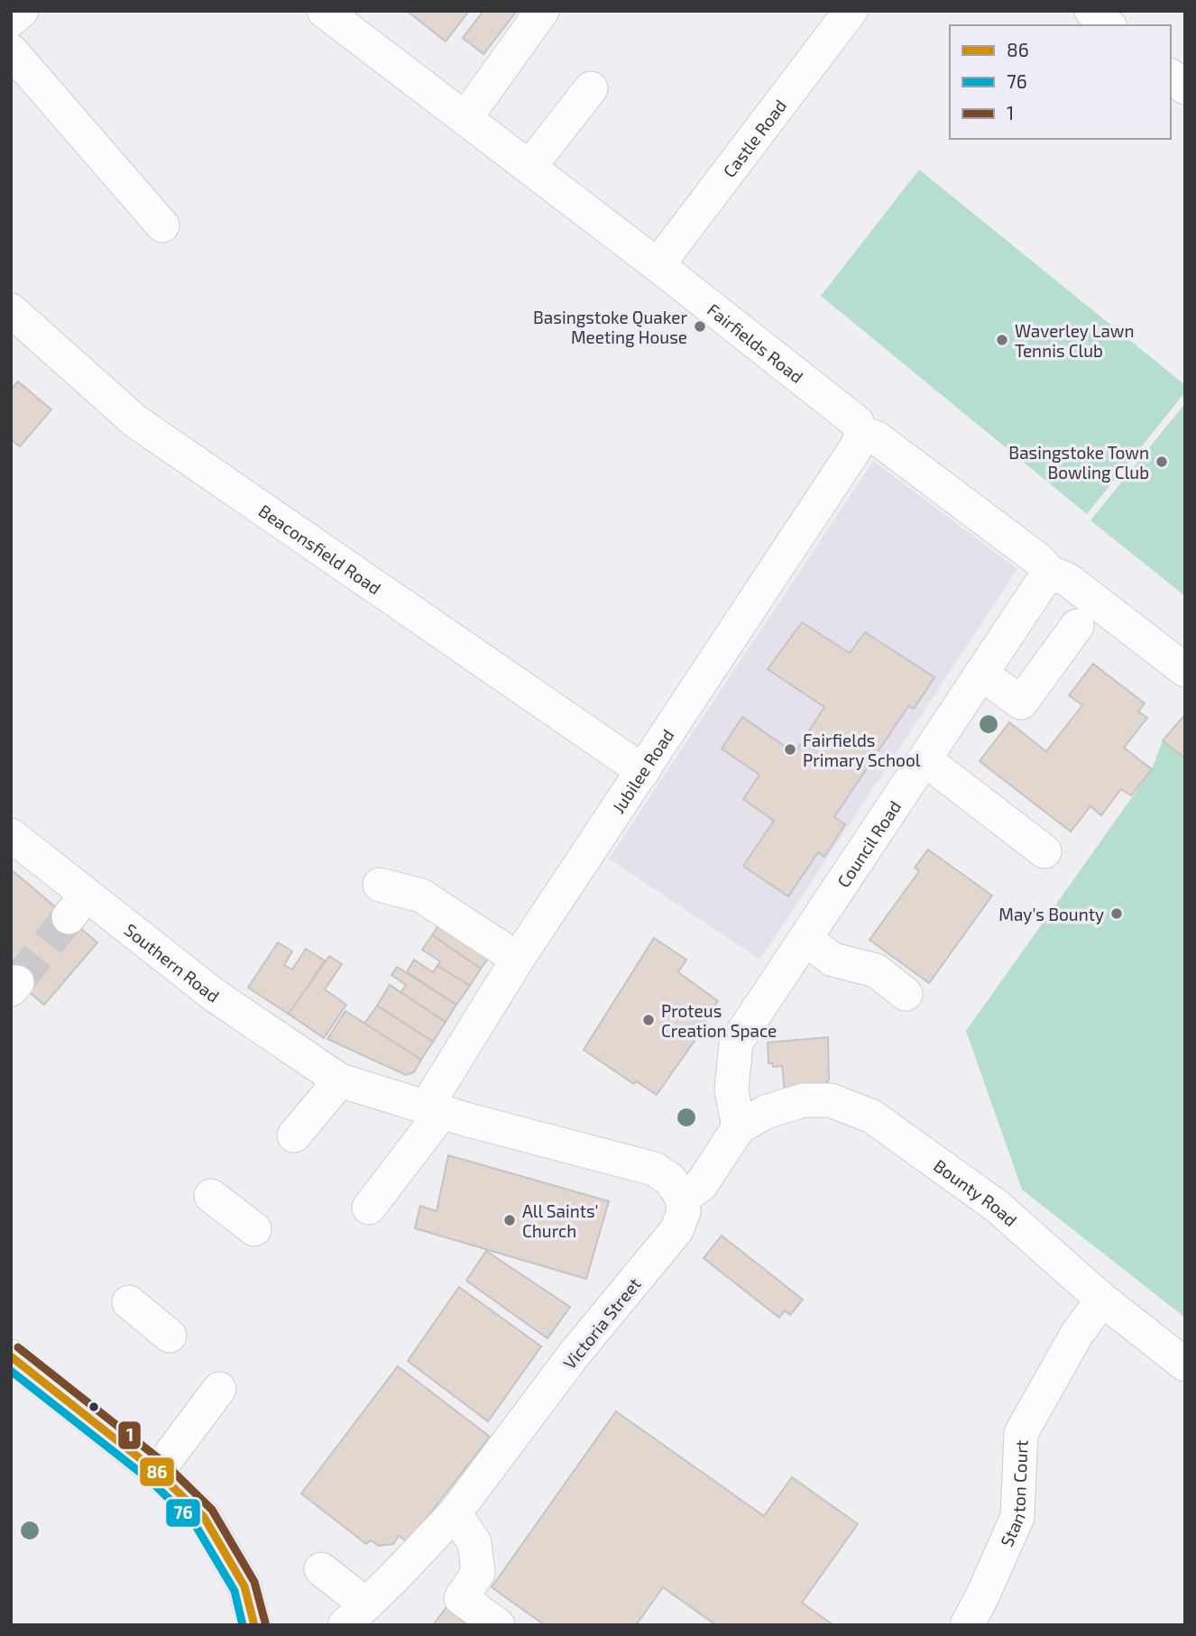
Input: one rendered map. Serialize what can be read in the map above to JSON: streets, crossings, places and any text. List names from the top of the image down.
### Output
{
  "streets": {
    "street": [
      "Castle Road",
      "Fairfields Road",
      "Beaconsfield Road",
      "Jubilee Road",
      "Council Road",
      "Southern Road",
      "Bounty Road",
      "Victoria Street",
      "Stanton Court"
    ]
  },
  "crossings": [
    ["Castle Road", "Fairfields Road"],
    ["Fairfields Road", "Jubilee Road"],
    ["Fairfields Road", "Council Road"],
    ["Beaconsfield Road", "Jubilee Road"],
    ["Jubilee Road", "Southern Road"],
    ["Council Road", "Bounty Road"],
    ["Southern Road", "Victoria Street"],
    ["Bounty Road", "Stanton Court"]
  ],
  "places": [
    "Basingstoke Quaker Meeting House",
    "Waverley Lawn Tennis Club",
    "Basingstoke Town Bowling Club",
    "Fairfields Primary School",
    "May's Bounty",
    "Proteus Creation Space",
    "All Saints' Church"
  ],
  "lines": ["transit line 1", "transit line 86", "transit line 76"],
  "legend": ["86", "76", "1"]
}
